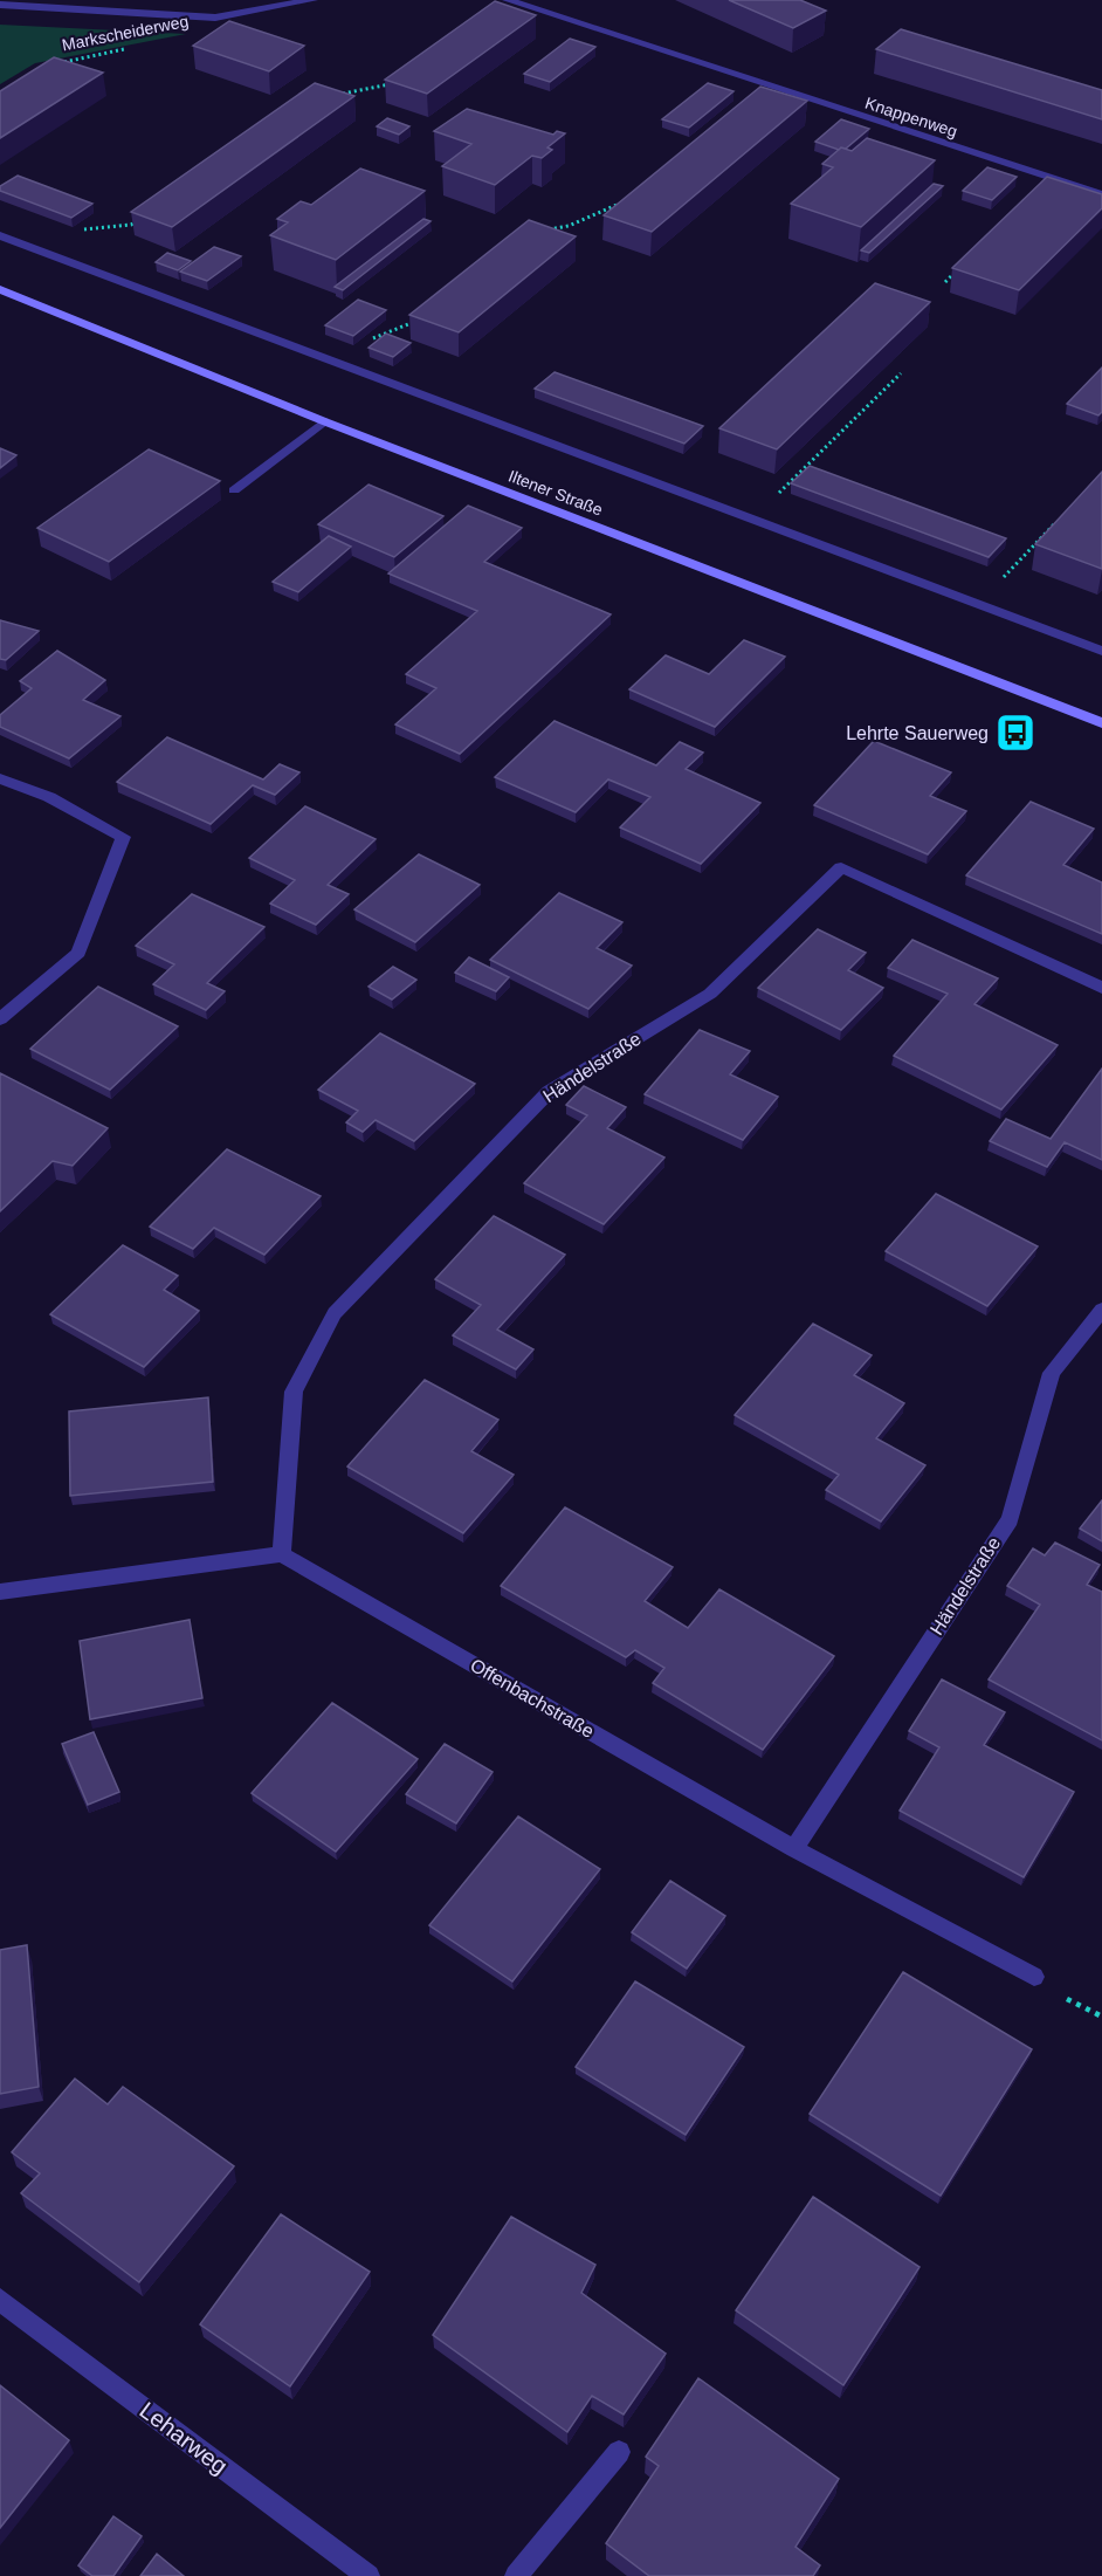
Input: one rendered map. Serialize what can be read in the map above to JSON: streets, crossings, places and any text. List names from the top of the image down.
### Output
{
  "streets": {
    "street": [
      "Markscheiderweg",
      "Knappenweg",
      "Iltener Straße",
      "Händelstraße",
      "Offenbachstraße",
      "Leharweg"
    ]
  },
  "crossings": [
    ["Händelstraße", "Offenbachstraße"]
  ],
  "places": {
    "bus stop": ["Lehrte Sauerweg"]
  }
}
